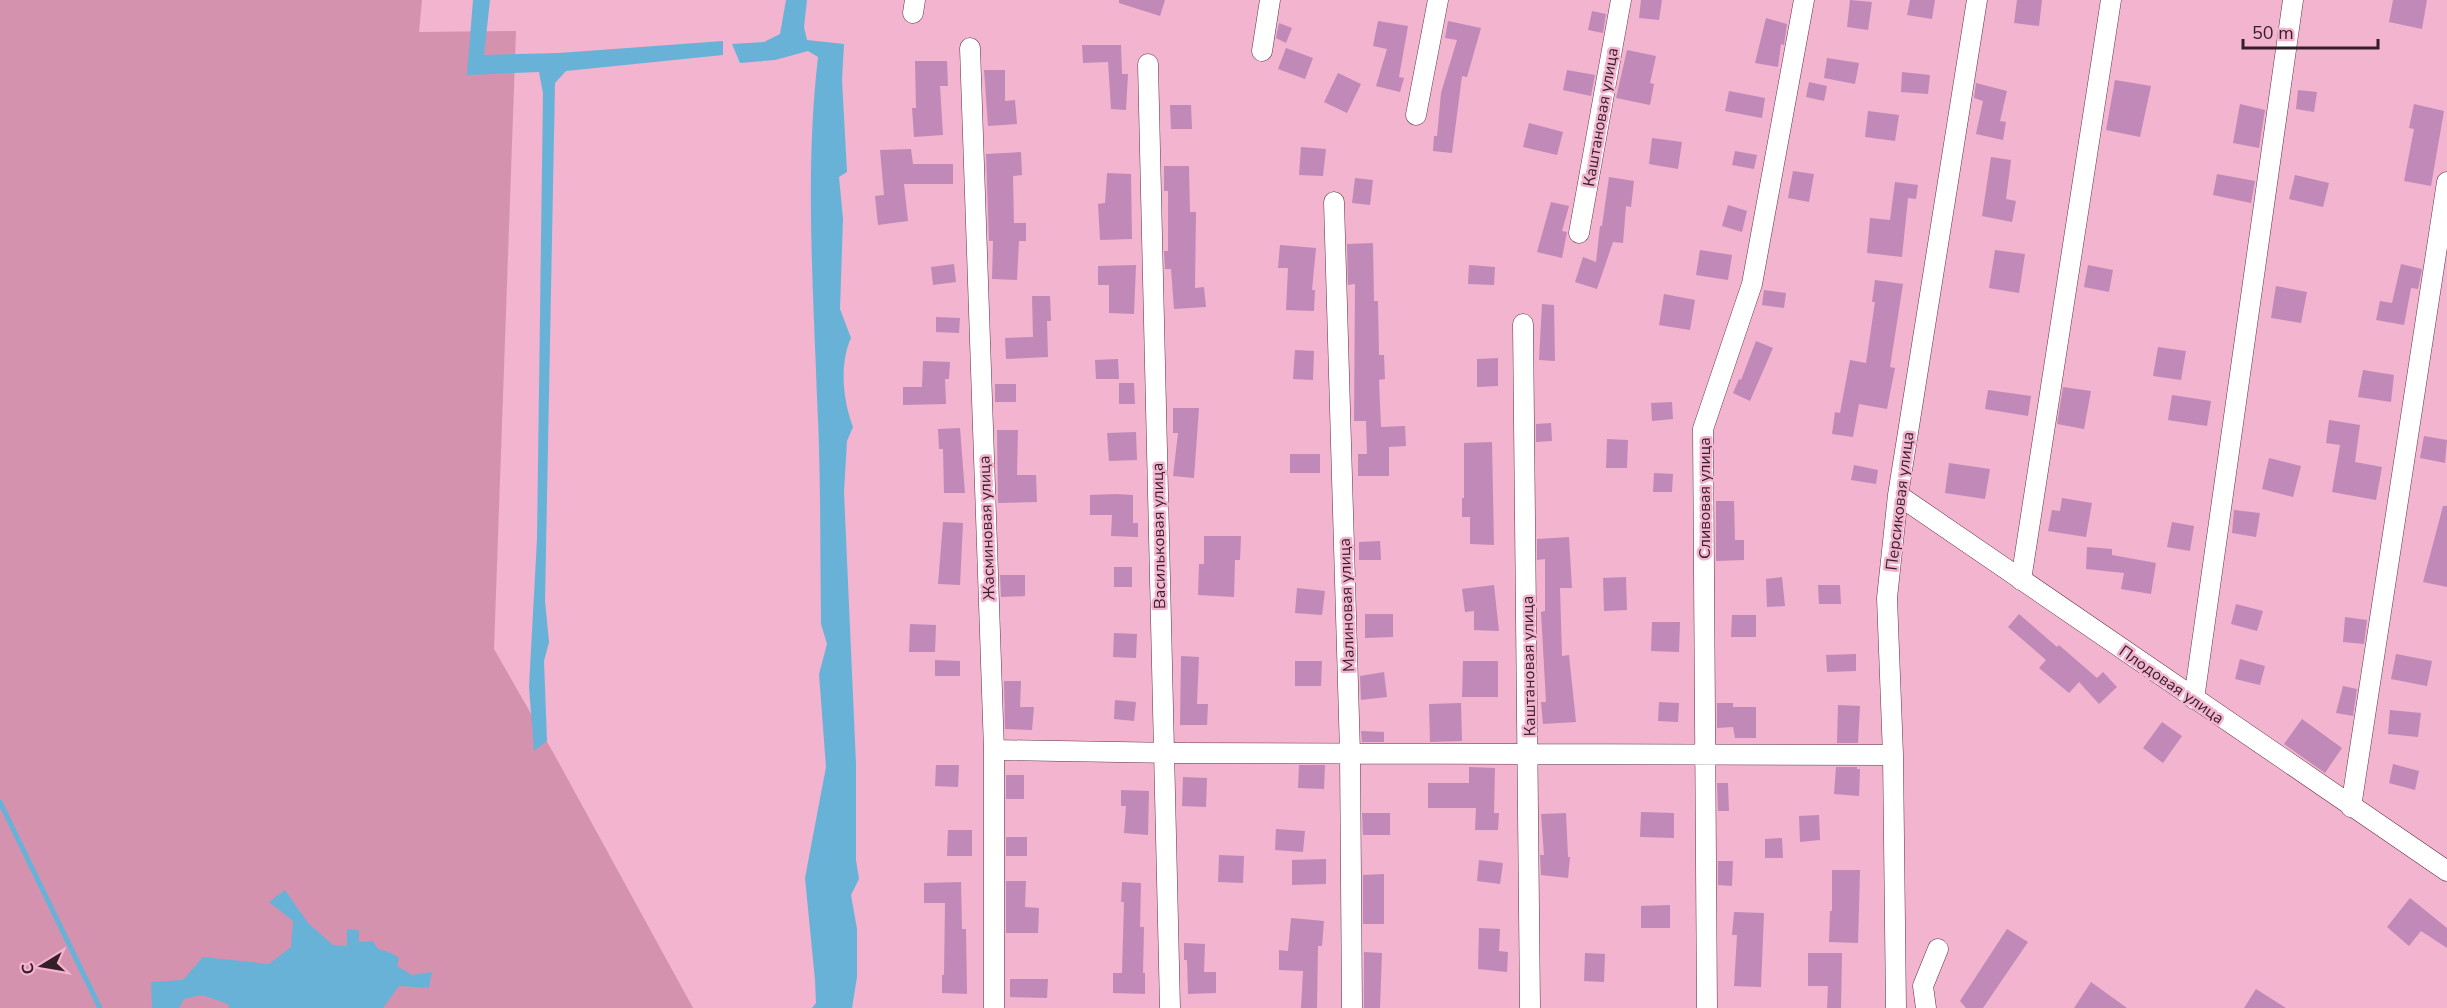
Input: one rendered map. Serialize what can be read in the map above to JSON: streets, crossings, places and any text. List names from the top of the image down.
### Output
{
  "streets": {
    "street": [
      "Каштановая улица",
      "Сливовая улица",
      "Персиковая улица",
      "Жасминовая улица",
      "Васильковая улица",
      "Малиновая улица",
      "Плодовая улица"
    ]
  },
  "crossings": [
    ["Персиковая улица", "Плодовая улица"]
  ],
  "scale_bar": "50 m",
  "north": "left"
}
